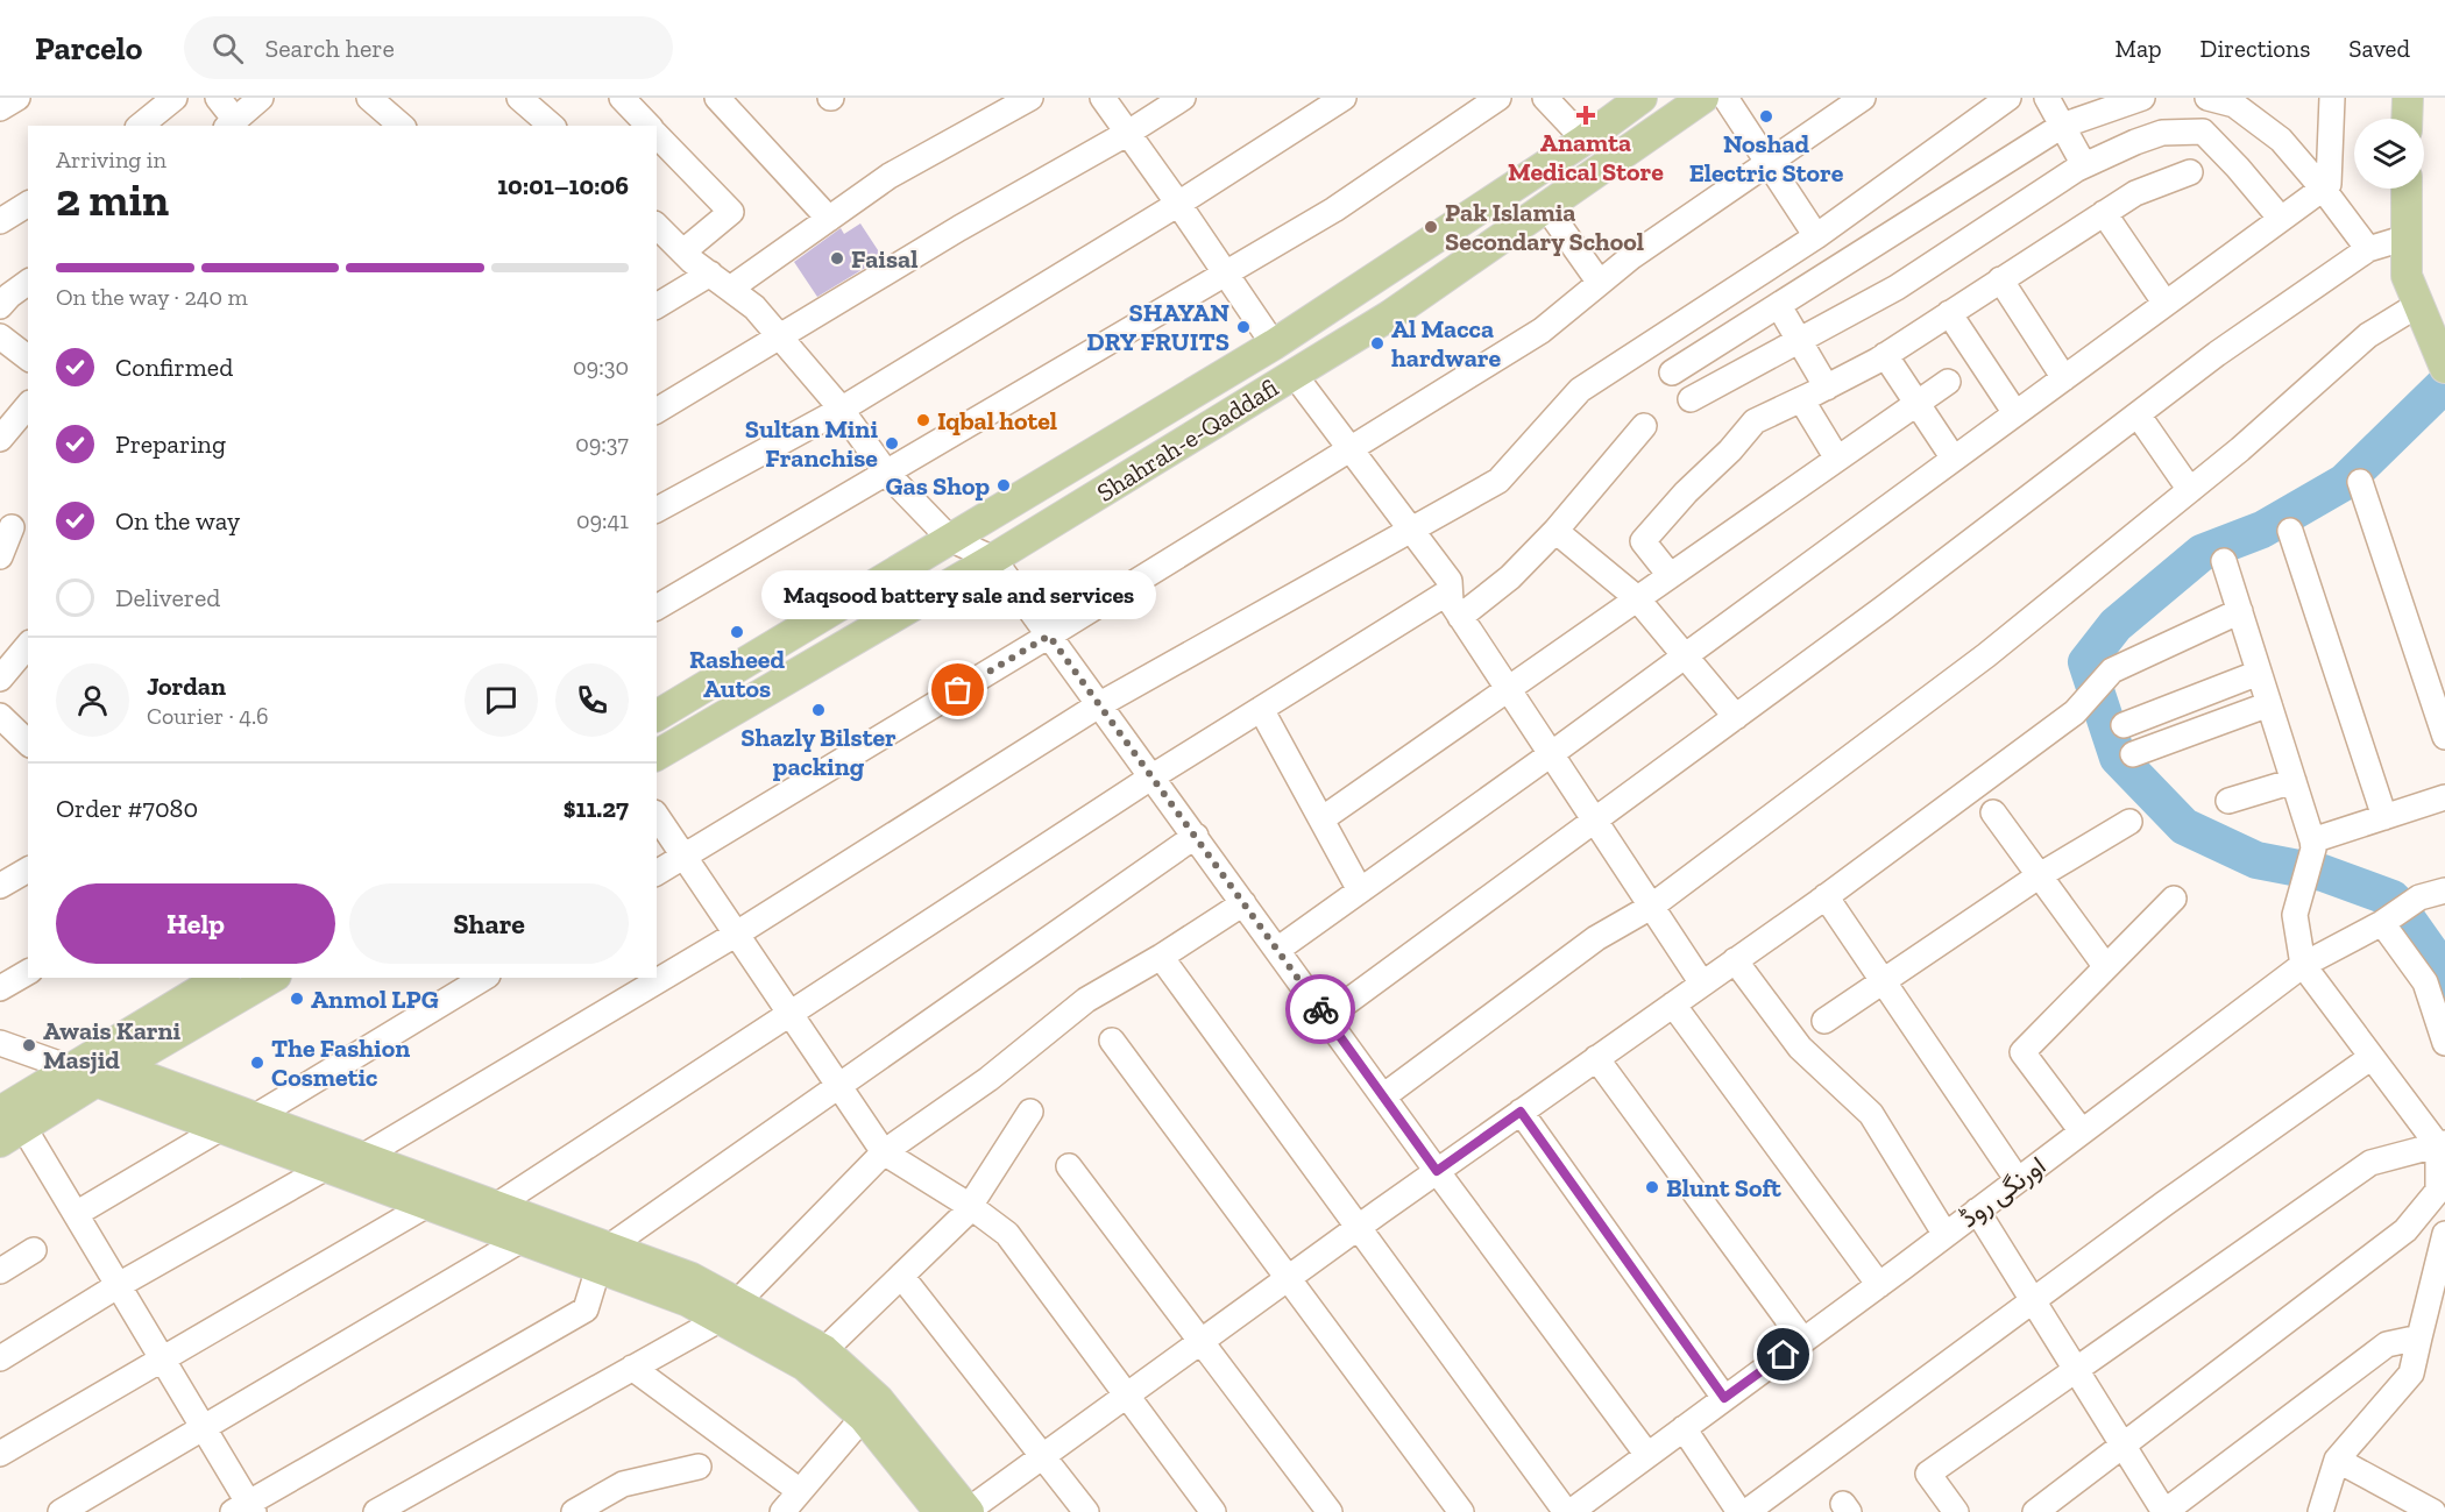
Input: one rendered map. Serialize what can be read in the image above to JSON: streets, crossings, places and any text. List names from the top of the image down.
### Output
{
  "streets": {
    "main road": ["Shahrah-e-Qaddafi"],
    "street": ["اورنگی روڈ"]
  },
  "places": {
    "health": ["Anamta Medical Store"],
    "other": [
      "Noshad Electric Store",
      "Pak Islamia Secondary School",
      "Faisal",
      "SHAYAN DRY FRUITS",
      "Al Macca hardware",
      "Iqbal hotel",
      "Sultan Mini Franchise",
      "Gas Shop",
      "Rasheed Autos",
      "Maqsood battery sale and services",
      "Shazly Bilster packing",
      "Anmol LPG",
      "Awais Karni Masjid",
      "The Fashion Cosmetic",
      "Blunt Soft"
    ]
  },
  "page": {
    "header": "Parcelo",
    "search": "Search here",
    "nav": ["Map", "Directions", "Saved"],
    "heading": ["2 min", "Arriving in", "10:01–10:06"],
    "panel": [
      "Jordan",
      "Courier · 4.6",
      "Order #7080",
      "$11.27"
    ],
    "bar": "On the way · 240 m",
    "list": [
      ["Confirmed", "09:30"],
      ["Preparing", "09:37"],
      ["On the way", "09:41"],
      "Delivered"
    ],
    "bubble": "Maqsood battery sale and services",
    "buttons": ["Help", "Share"]
  }
}
